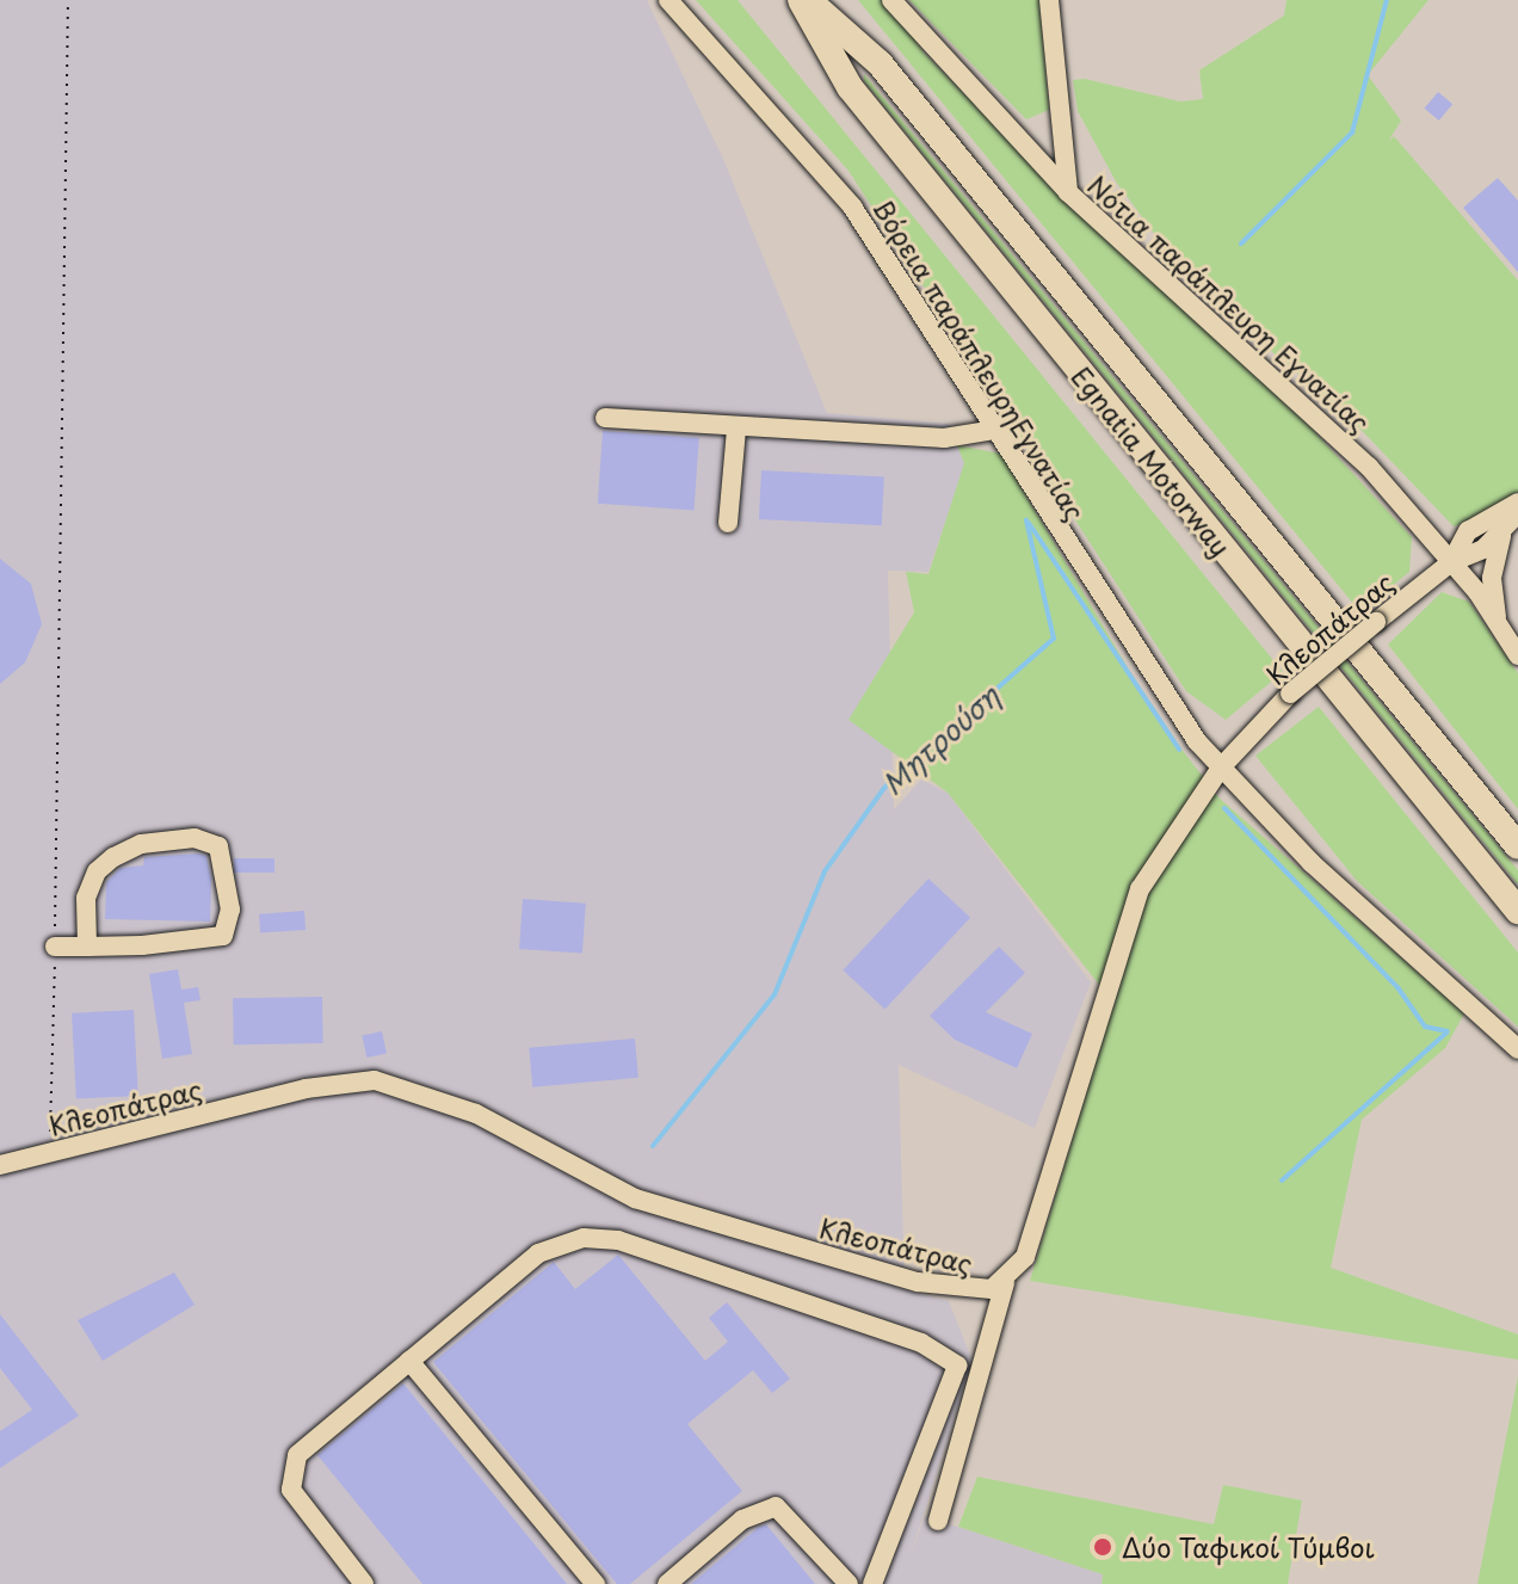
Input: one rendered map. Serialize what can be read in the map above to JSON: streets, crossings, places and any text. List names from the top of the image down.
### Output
{
  "streets": {
    "highway": ["Egnatia Motorway"],
    "street": ["Νότια παράπλευρη Εγνατίας", "Βόρεια παράπλευρηΕγνατίας", "Κλεοπάτρας"]
  },
  "crossings": [
    ["Νότια παράπλευρη Εγνατίας", "Κλεοπάτρας"],
    ["Βόρεια παράπλευρηΕγνατίας", "Κλεοπάτρας"]
  ],
  "water": ["Μητρούση"],
  "places": ["Δύο Ταφικοί Τύμβοι"]
}
